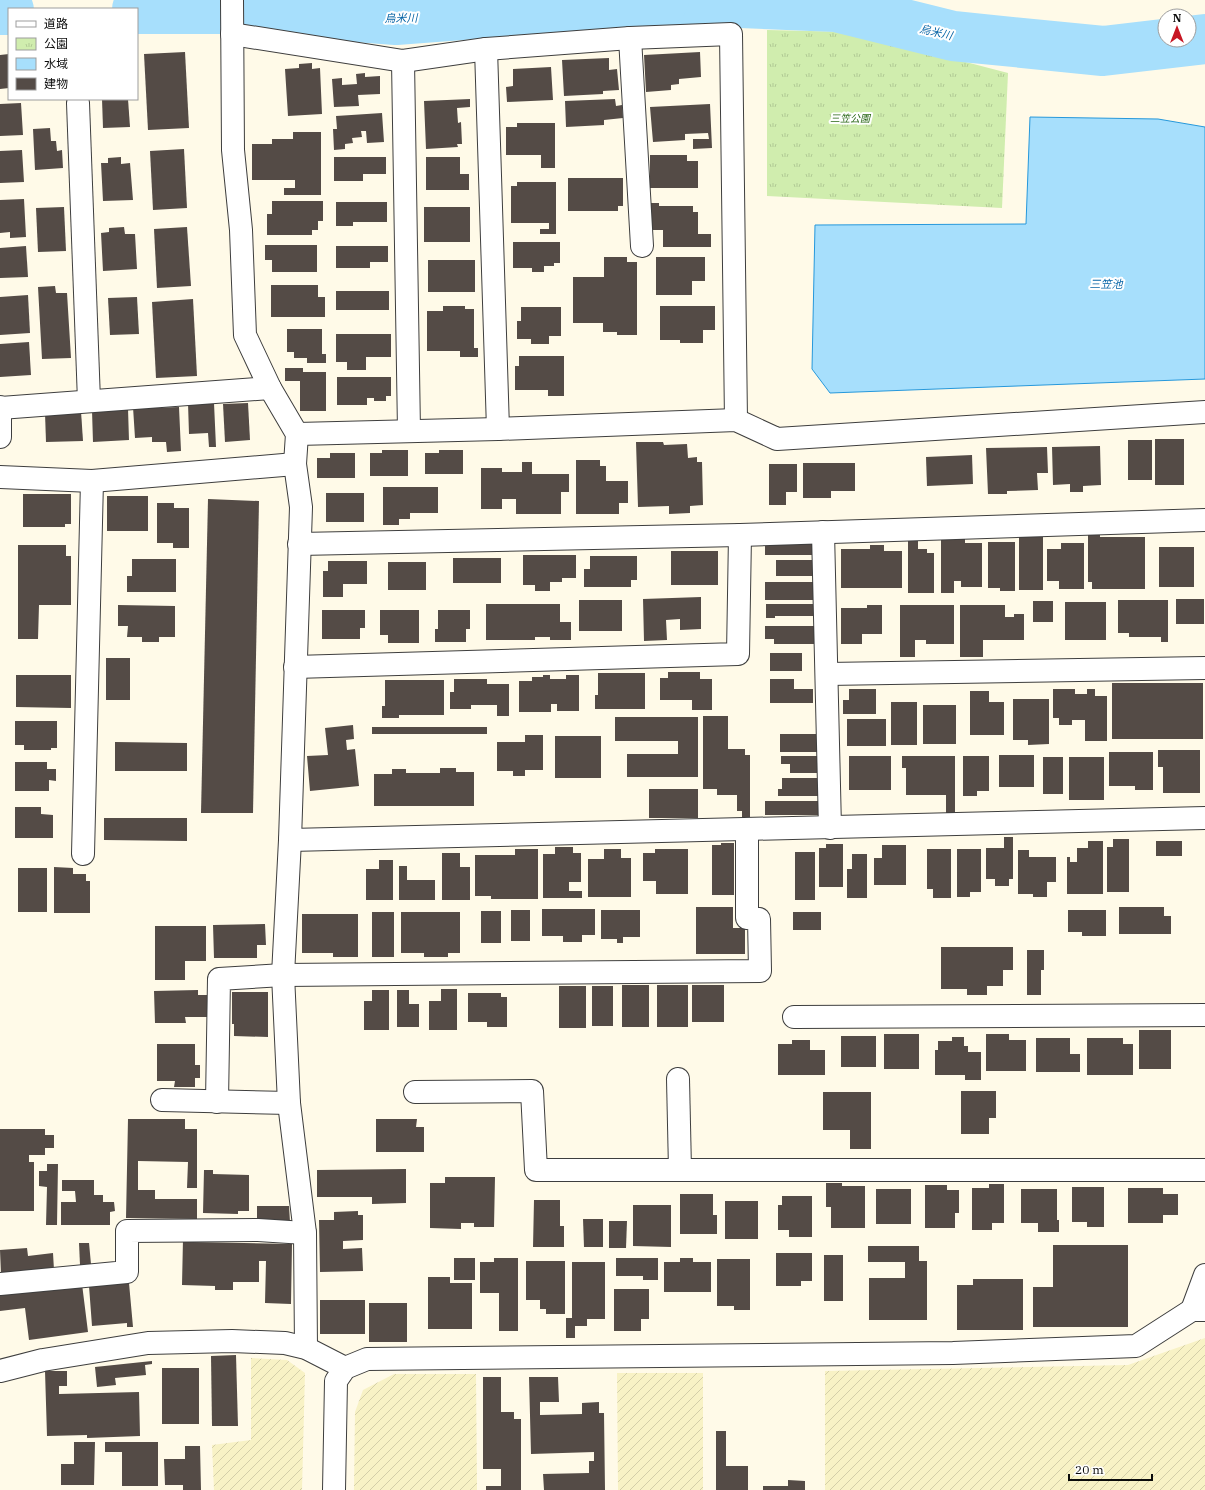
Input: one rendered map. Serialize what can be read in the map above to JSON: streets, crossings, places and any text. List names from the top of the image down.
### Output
{
  "water": ["烏米川", "三笠池"],
  "parks": ["三笠公園"],
  "legend": [
    "道路",
    "公園",
    "水域",
    "建物"
  ],
  "scale_bar": "20 m",
  "north": "top"
}
